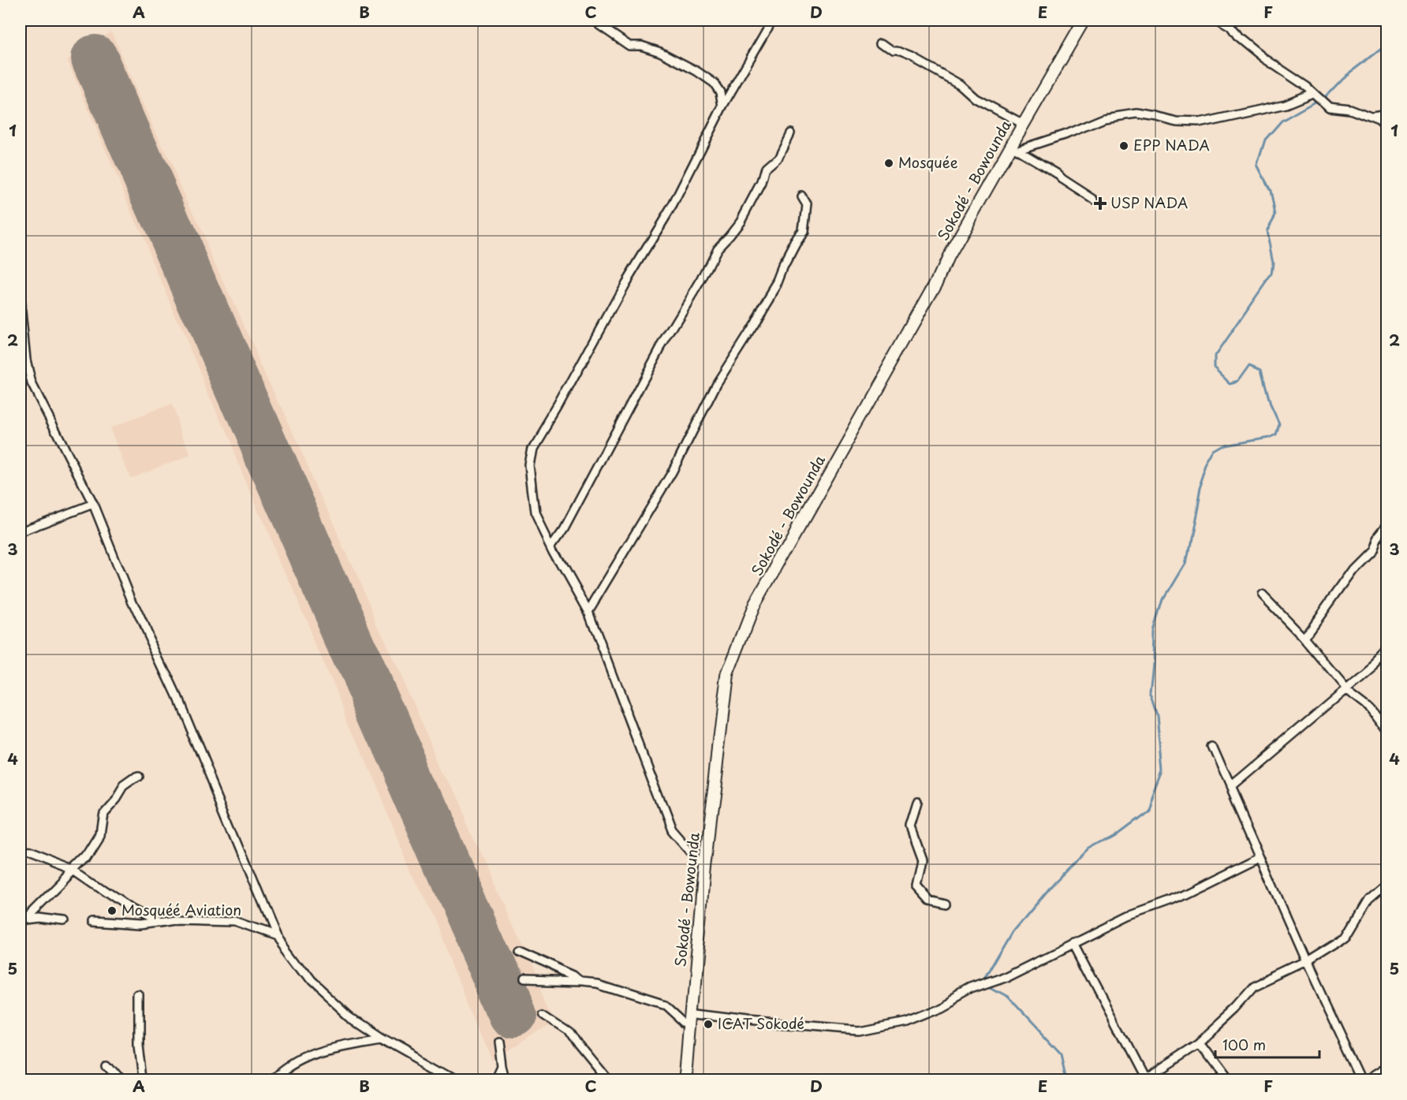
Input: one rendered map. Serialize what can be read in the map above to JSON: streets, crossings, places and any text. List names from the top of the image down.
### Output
{
  "streets": {
    "main road": ["Sokodé - Bowounda"]
  },
  "places": {
    "other": [
      "EPP NADA",
      "Mosquée",
      "Mosquéé Aviation",
      "ICAT Sokodé"
    ],
    "health": ["USP NADA"]
  },
  "scale_bar": "100 m",
  "grid": {
    "columns": [
      "A",
      "B",
      "C",
      "D",
      "E",
      "F"
    ],
    "rows": [
      "1",
      "2",
      "3",
      "4",
      "5"
    ]
  }
}
